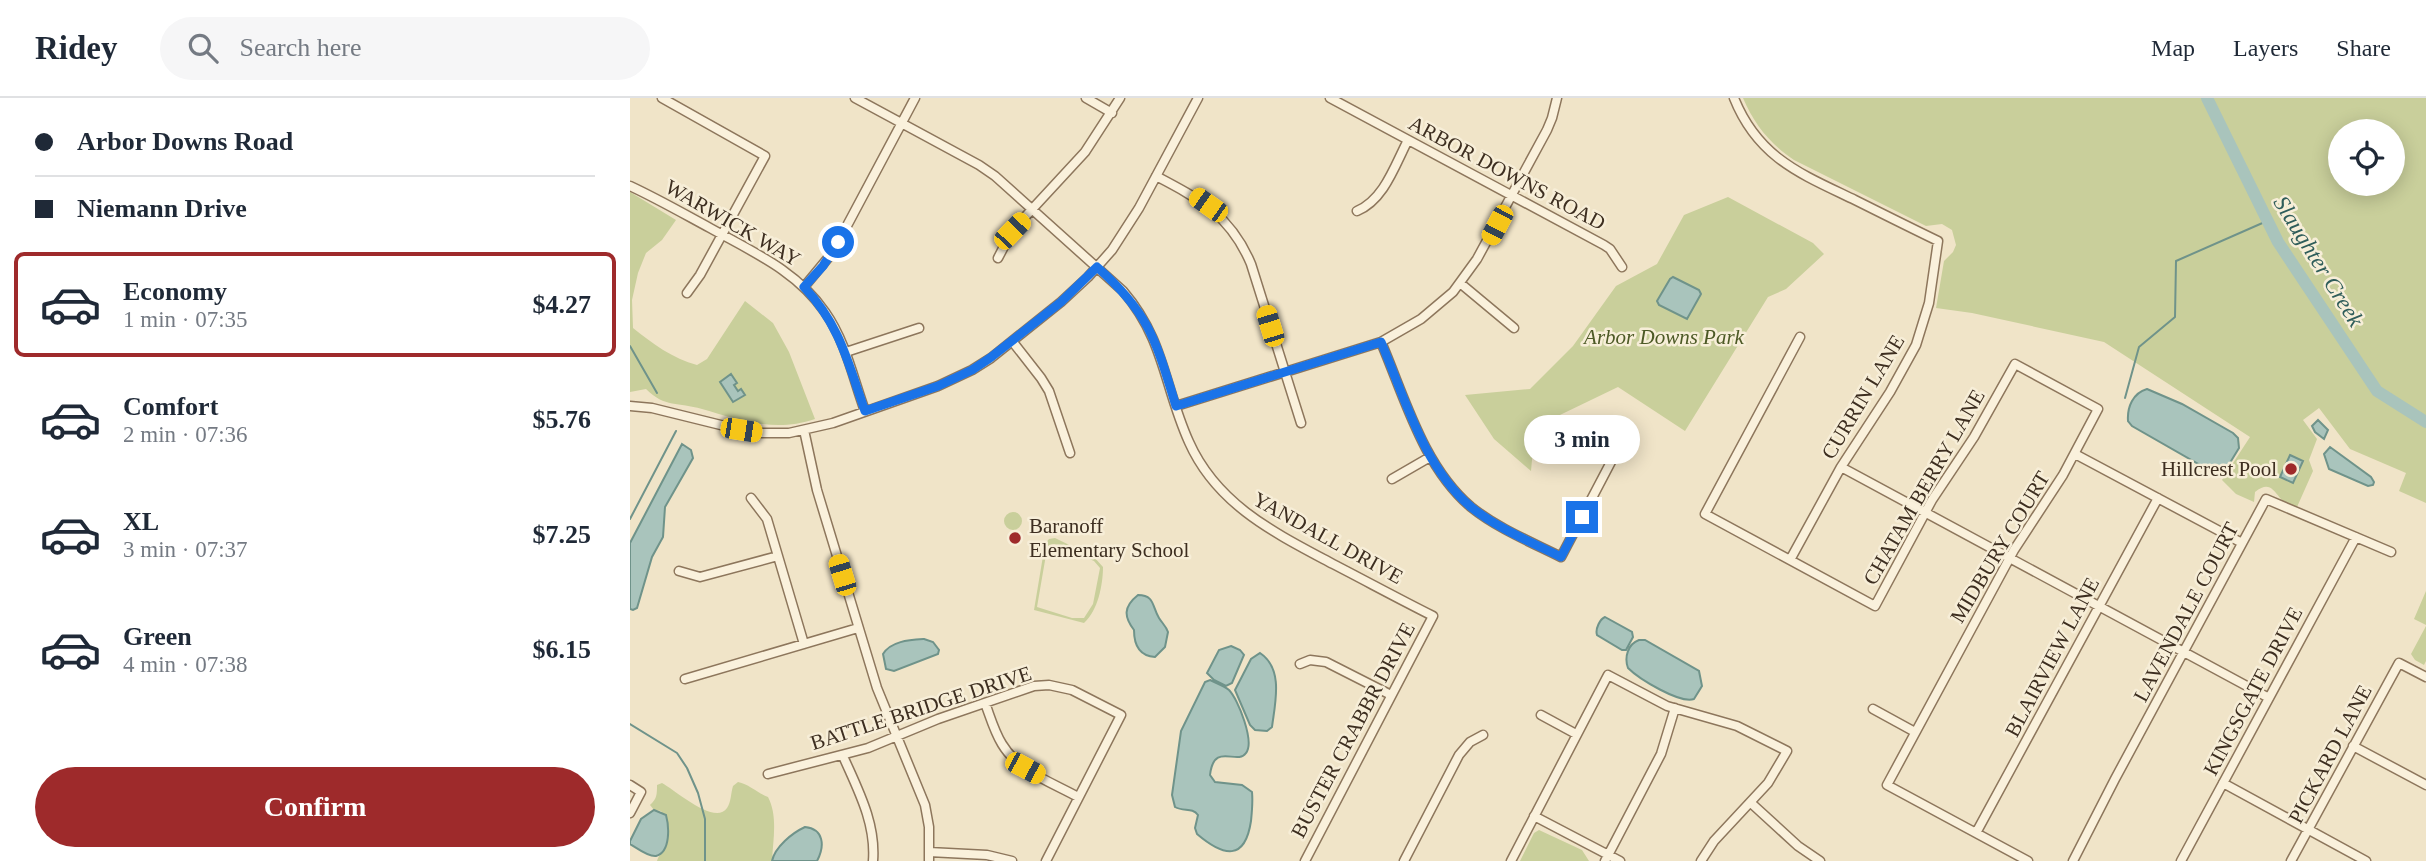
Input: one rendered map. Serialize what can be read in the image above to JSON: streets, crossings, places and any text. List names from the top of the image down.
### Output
{
  "streets": {
    "street": [
      "ARBOR DOWNS ROAD",
      "WARWICK WAY",
      "CURRIN LANE",
      "CHATAM BERRY LANE",
      "YANDALL DRIVE",
      "MIDBURY COURT",
      "LAVENDALE COURT",
      "BLAIRVIEW LANE",
      "KINGSGATE DRIVE",
      "BATTLE BRIDGE DRIVE",
      "BUSTER CRABBR DRIVE",
      "PICKARD LANE"
    ]
  },
  "crossings": [
    ["CURRIN LANE", "CHATAM BERRY LANE"],
    ["CHATAM BERRY LANE", "MIDBURY COURT"],
    ["YANDALL DRIVE", "BUSTER CRABBR DRIVE"],
    ["MIDBURY COURT", "BLAIRVIEW LANE"],
    ["LAVENDALE COURT", "KINGSGATE DRIVE"]
  ],
  "water": ["Slaughter Creek"],
  "parks": ["Arbor Downs Park"],
  "places": ["Hillcrest Pool", "Baranoff Elementary School"],
  "page": {
    "header": "Ridey",
    "search": "Search here",
    "nav": ["Map", "Layers", "Share"],
    "banner": ["Arbor Downs Road", "Niemann Drive"],
    "list": [
      {
        "name": "Economy",
        "note": "1 min · 07:35",
        "value": "$4.27"
      },
      {
        "name": "Comfort",
        "note": "2 min · 07:36",
        "value": "$5.76"
      },
      {
        "name": "XL",
        "note": "3 min · 07:37",
        "value": "$7.25"
      },
      {
        "name": "Green",
        "note": "4 min · 07:38",
        "value": "$6.15"
      }
    ],
    "bubble": "3 min",
    "buttons": "Confirm"
  }
}
